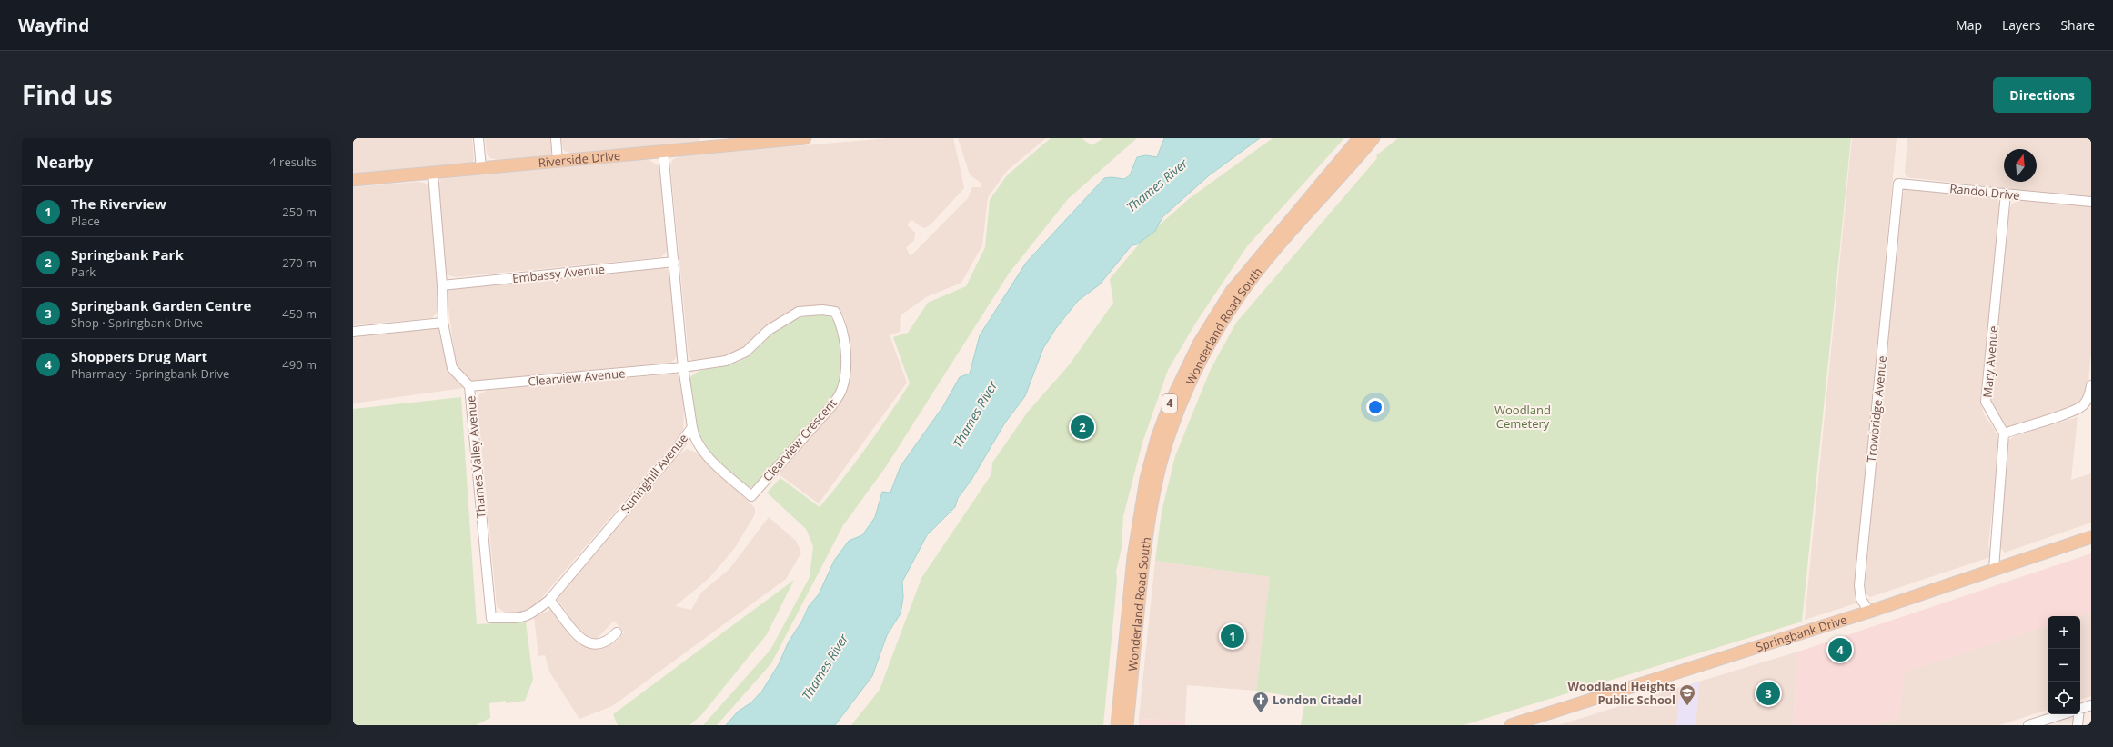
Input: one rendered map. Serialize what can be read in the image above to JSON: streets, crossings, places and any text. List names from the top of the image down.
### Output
{
  "streets": {
    "main road": [
      "Riverside Drive",
      "Wonderland Road South",
      "4",
      "Springbank Drive"
    ],
    "street": [
      "Randol Drive",
      "Embassy Avenue",
      "Mary Avenue",
      "Clearview Avenue",
      "Trowbridge Avenue",
      "Clearview Crescent",
      "Thames Valley Avenue",
      "Suninghill Avenue"
    ]
  },
  "crossings": [
    ["Riverside Drive", "Thames Valley Avenue"],
    ["Riverside Drive", "Suninghill Avenue"],
    ["Randol Drive", "Mary Avenue"],
    ["Randol Drive", "Trowbridge Avenue"],
    ["Embassy Avenue", "Thames Valley Avenue"],
    ["Embassy Avenue", "Suninghill Avenue"],
    ["Clearview Avenue", "Clearview Crescent"],
    ["Clearview Avenue", "Thames Valley Avenue"],
    ["Clearview Avenue", "Suninghill Avenue"],
    ["Trowbridge Avenue", "Springbank Drive"],
    ["Clearview Crescent", "Suninghill Avenue"],
    ["Thames Valley Avenue", "Suninghill Avenue"]
  ],
  "water": ["Thames River"],
  "parks": ["Woodland Cemetery"],
  "places": {
    "school or university": ["Woodland Heights Public School"],
    "church": ["London Citadel"]
  },
  "north": "top",
  "page": {
    "header": "Wayfind",
    "nav": ["Map", "Layers", "Share"],
    "title": "Find us",
    "buttons": "Directions",
    "heading": ["Nearby", "4 results"],
    "list": [
      {
        "mark": "1",
        "name": "The Riverview",
        "note": "Place",
        "value": "250 m"
      },
      {
        "mark": "2",
        "name": "Springbank Park",
        "note": "Park",
        "value": "270 m"
      },
      {
        "mark": "3",
        "name": "Springbank Garden Centre",
        "note": "Shop · Springbank Drive",
        "value": "450 m"
      },
      {
        "mark": "4",
        "name": "Shoppers Drug Mart",
        "note": "Pharmacy · Springbank Drive",
        "value": "490 m"
      }
    ],
    "pins": [
      "2",
      "1",
      "4",
      "3"
    ],
    "map_buttons": ["+", "−"]
  }
}
